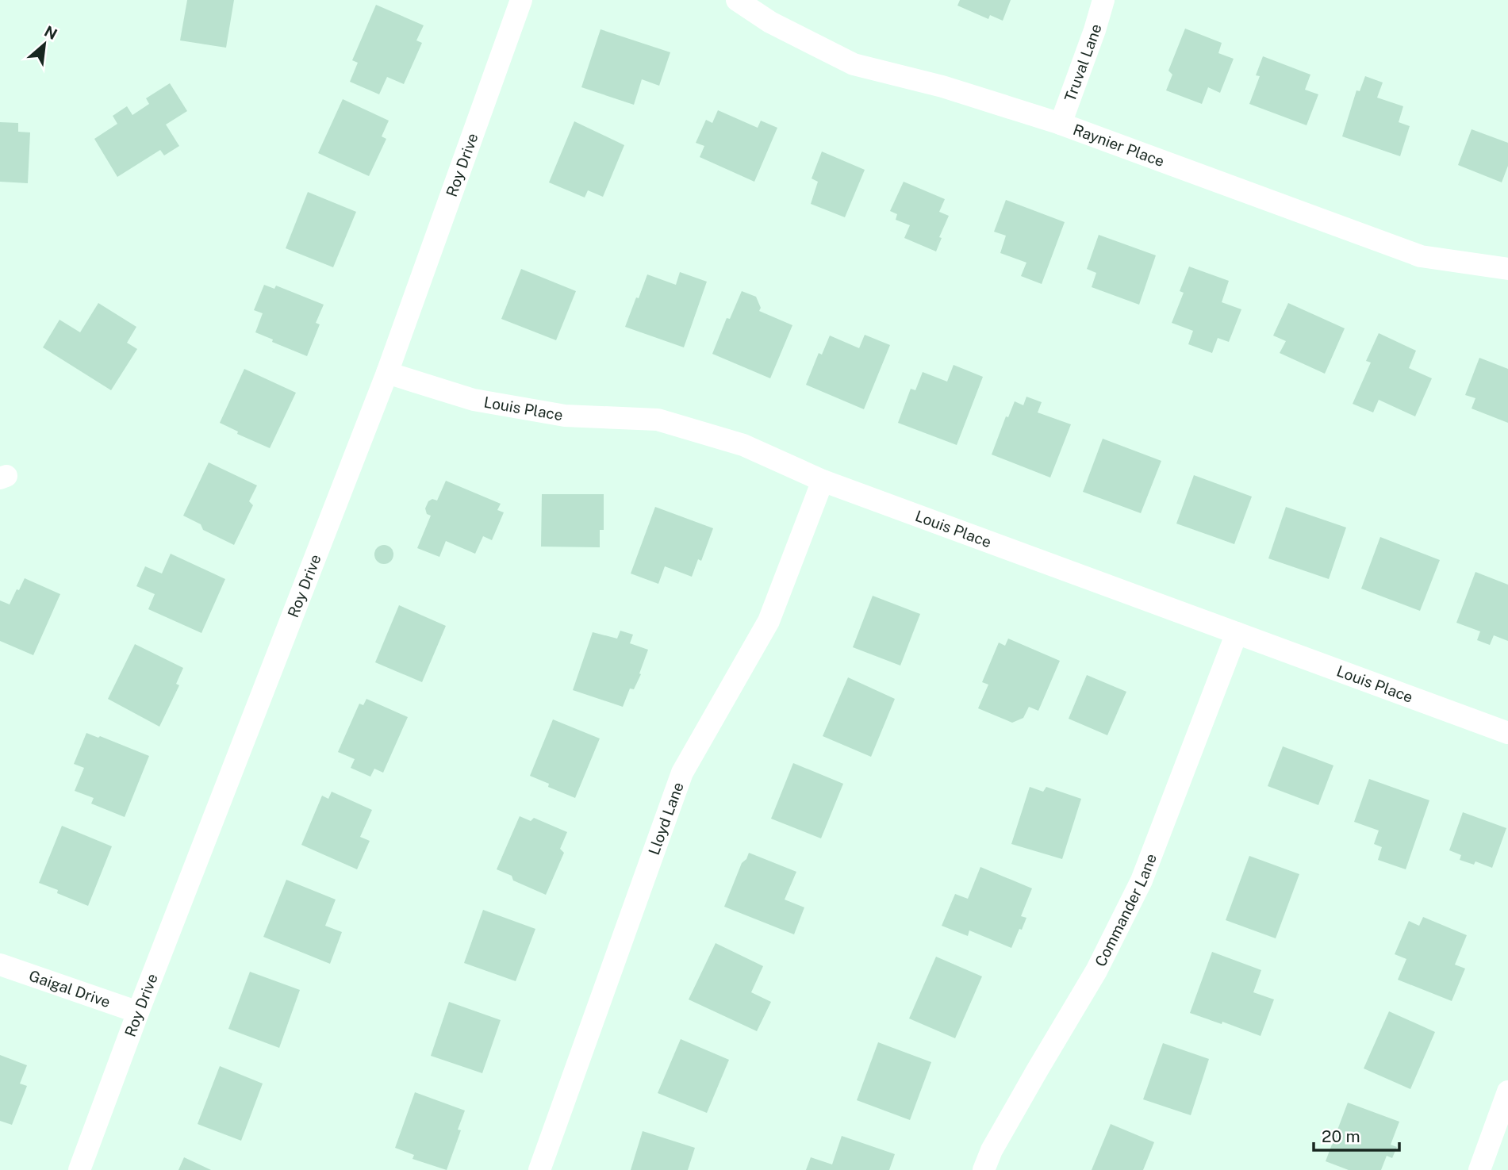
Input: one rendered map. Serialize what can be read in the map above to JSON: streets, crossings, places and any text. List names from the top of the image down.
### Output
{
  "streets": {
    "street": [
      "Truval Lane",
      "Raynier Place",
      "Roy Drive",
      "Louis Place",
      "Lloyd Lane",
      "Commander Lane",
      "Gaigal Drive"
    ]
  },
  "crossings": [
    ["Truval Lane", "Raynier Place"],
    ["Roy Drive", "Louis Place"],
    ["Roy Drive", "Gaigal Drive"],
    ["Louis Place", "Lloyd Lane"],
    ["Louis Place", "Commander Lane"]
  ],
  "scale_bar": "20 m",
  "north": "top right"
}
